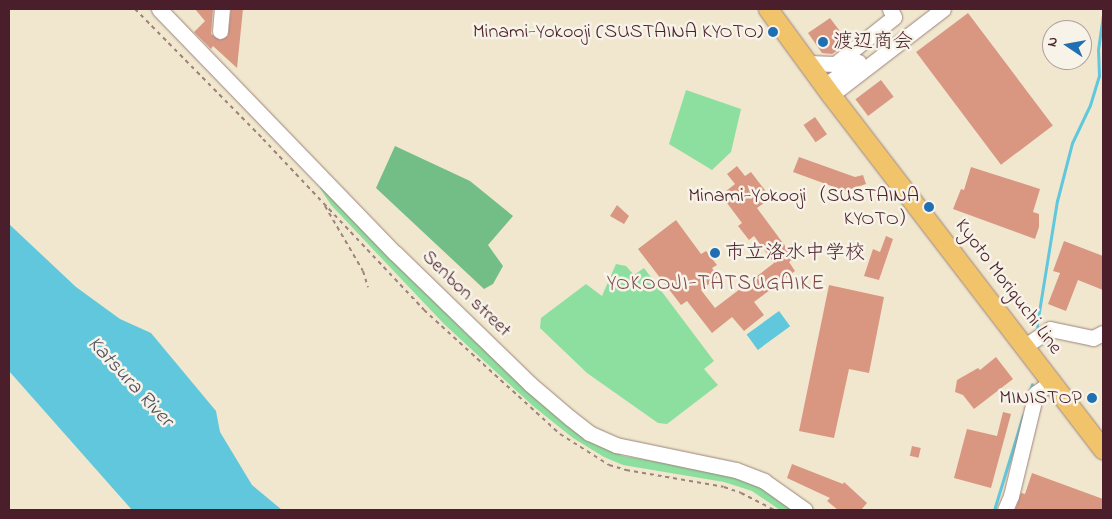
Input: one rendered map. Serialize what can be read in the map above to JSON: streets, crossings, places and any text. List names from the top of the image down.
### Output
{
  "streets": {
    "main road": ["Kyoto Moriguchi Line"],
    "street": ["Senbon street"]
  },
  "districts": ["YOKOOJI-TATSUGAIKE"],
  "water": ["Katsura River"],
  "places": [
    "Minami-Yokooji (SUSTAINA KYOTO)",
    "渡辺商会",
    "Minami-Yokooji（SUSTAINA KYOTO）",
    "市立洛水中学校",
    "MINISTOP"
  ],
  "north": "left"
}
